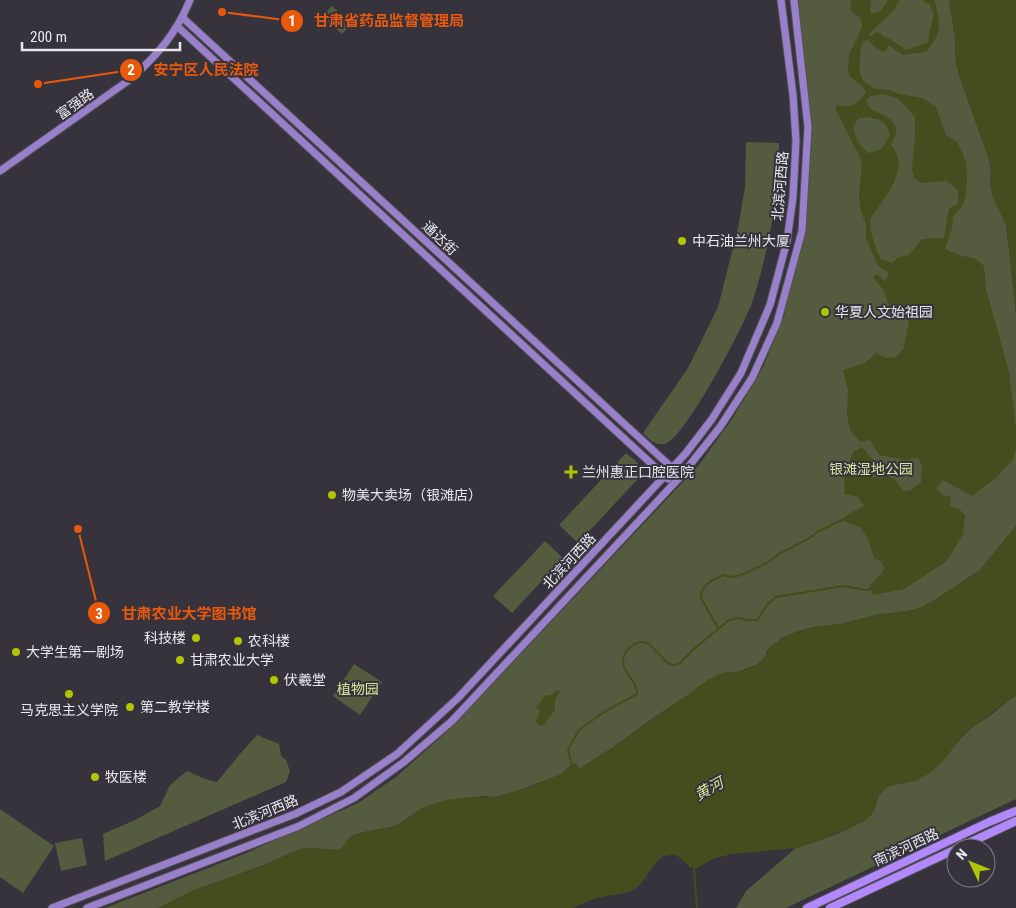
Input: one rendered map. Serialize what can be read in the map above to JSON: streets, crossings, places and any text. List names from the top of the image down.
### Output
{
  "streets": {
    "highway": ["南滨河西路"],
    "main road": ["富强路", "北滨河西路", "通达街"]
  },
  "crossings": [
    ["富强路", "通达街"],
    ["北滨河西路", "通达街"]
  ],
  "water": ["黄河"],
  "parks": ["银滩湿地公园", "植物园"],
  "places": {
    "other": [
      "甘肃省药品监督管理局",
      "安宁区人民法院",
      "中石油兰州大厦",
      "华夏人文始祖园",
      "物美大卖场（银滩店）",
      "甘肃农业大学图书馆",
      "科技楼",
      "农科楼",
      "大学生第一剧场",
      "甘肃农业大学",
      "伏羲堂",
      "马克思主义学院",
      "第二教学楼",
      "牧医楼"
    ],
    "health": ["兰州惠正口腔医院"]
  },
  "scale_bar": "200 m",
  "north": "top left"
}
